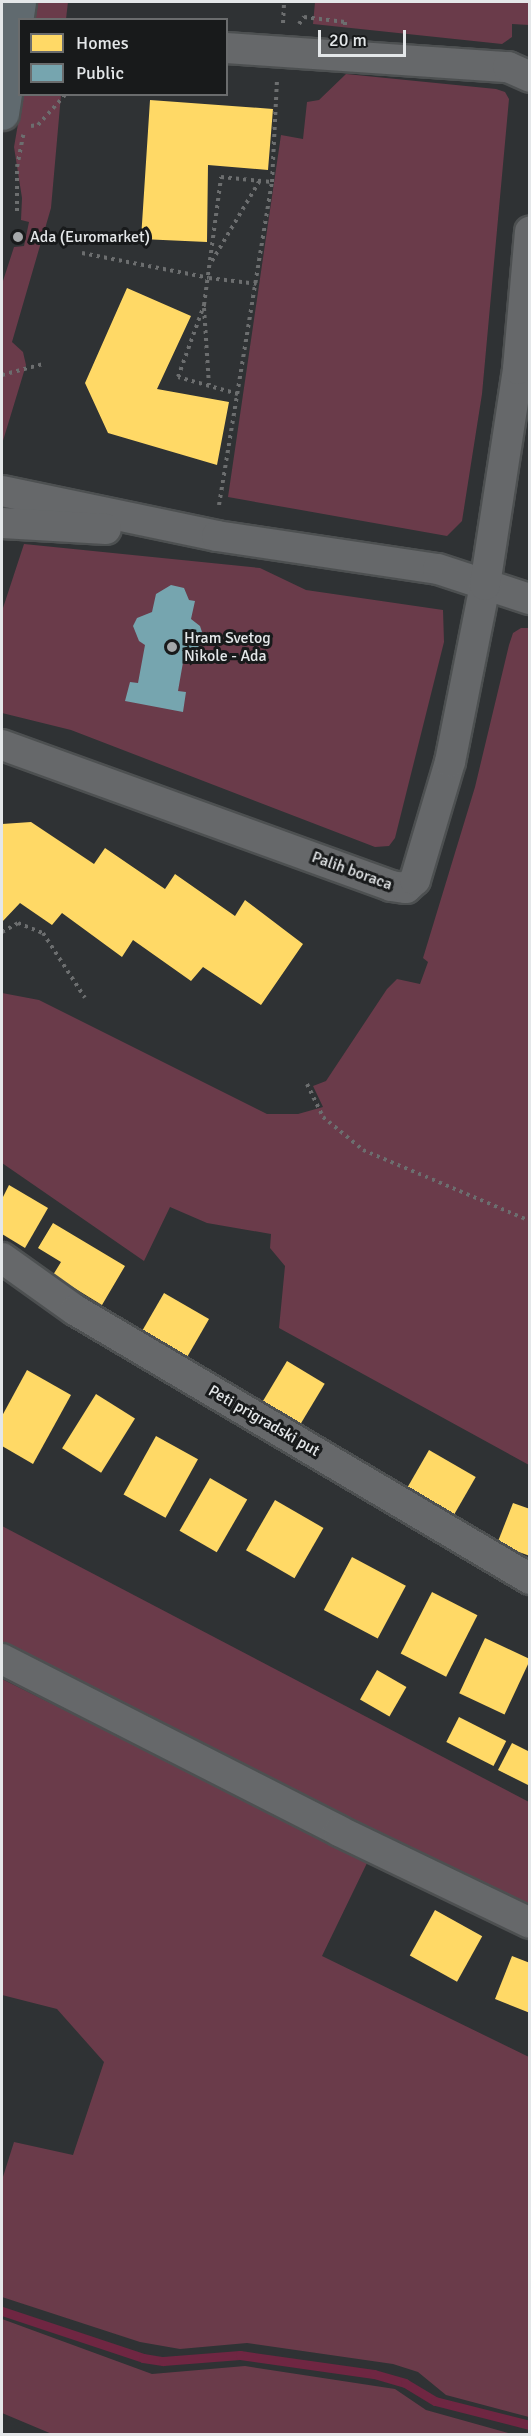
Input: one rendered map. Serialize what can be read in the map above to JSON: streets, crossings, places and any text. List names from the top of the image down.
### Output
{
  "streets": {
    "street": ["Palih boraca", "Peti prigradski put"]
  },
  "places": ["Ada (Euromarket)", "Hram Svetog Nikole - Ada"],
  "legend": ["Homes", "Public"],
  "scale_bar": "20 m"
}
